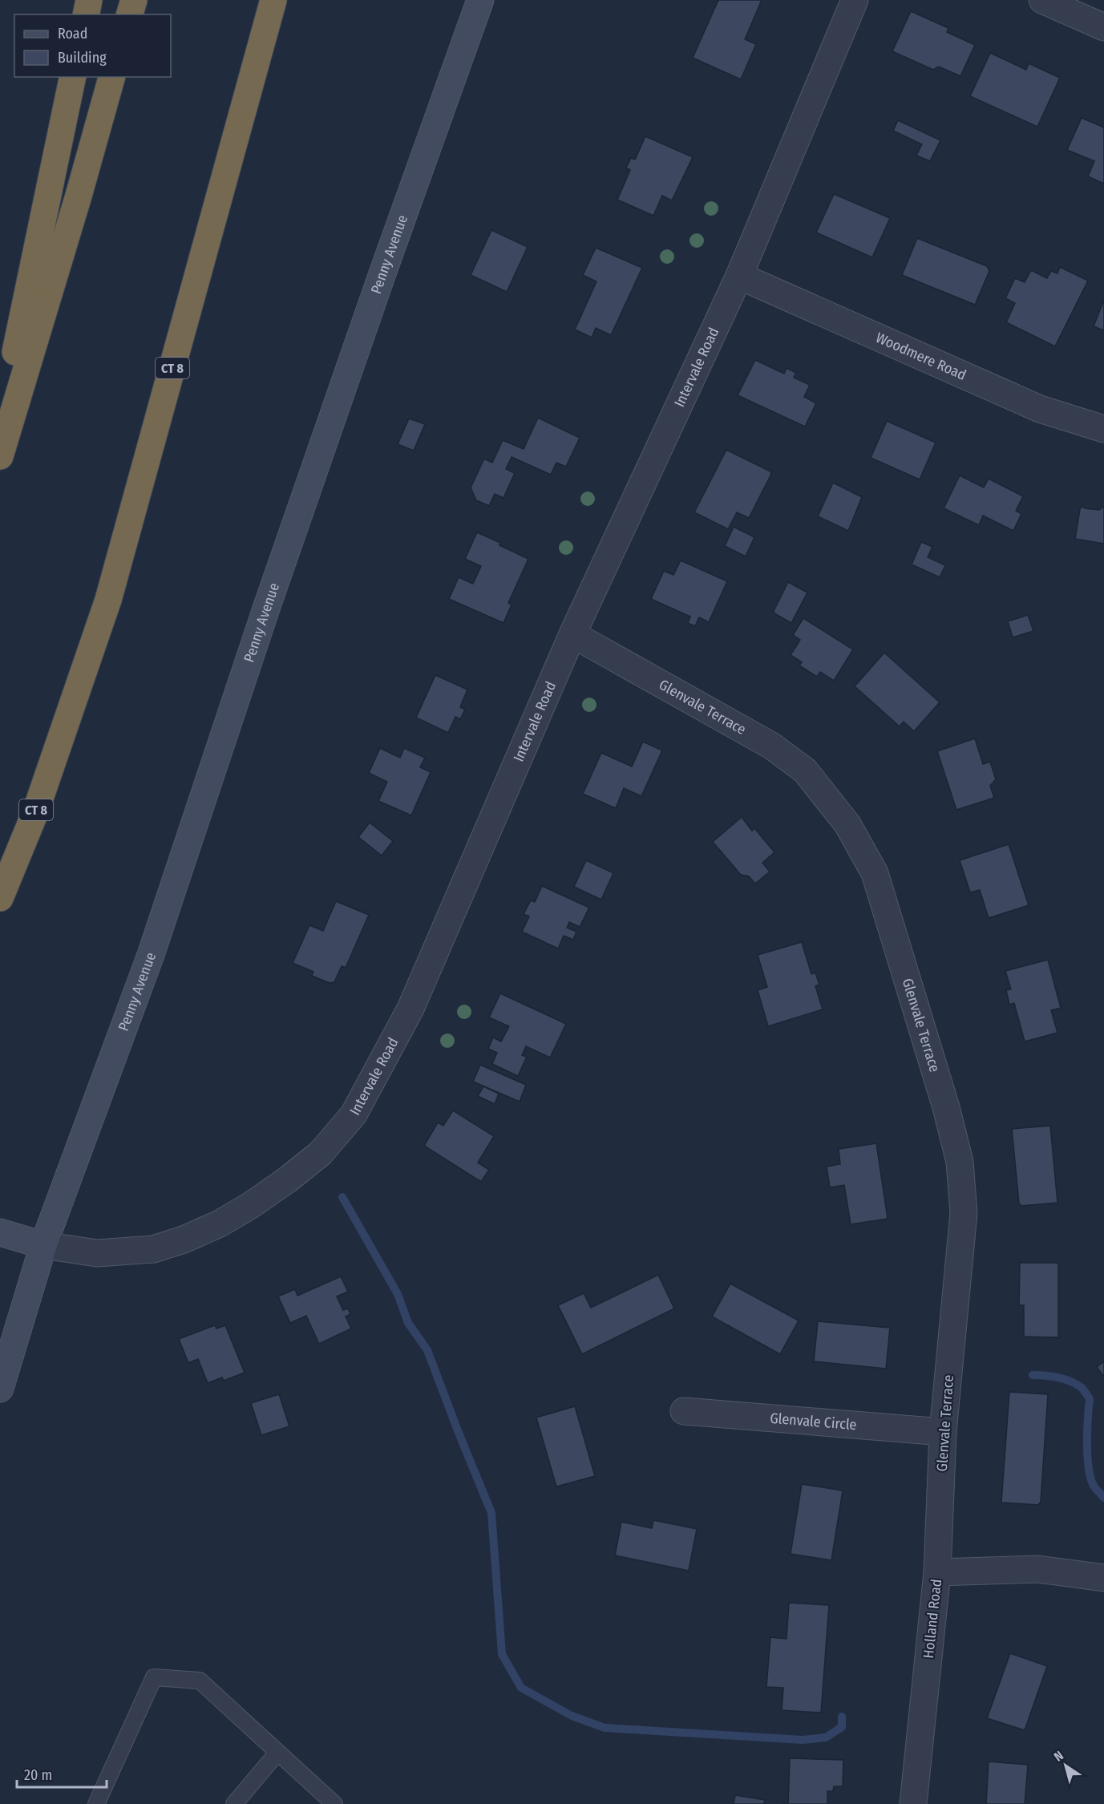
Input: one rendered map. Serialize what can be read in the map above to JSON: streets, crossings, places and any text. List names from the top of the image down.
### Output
{
  "streets": {
    "highway": ["CT 8"],
    "main road": ["Penny Avenue"],
    "street": [
      "Woodmere Road",
      "Intervale Road",
      "Glenvale Terrace",
      "Glenvale Circle",
      "Holland Road"
    ]
  },
  "crossings": [
    ["Penny Avenue", "Intervale Road"],
    ["Woodmere Road", "Intervale Road"],
    ["Intervale Road", "Glenvale Terrace"],
    ["Glenvale Terrace", "Glenvale Circle"],
    ["Glenvale Terrace", "Holland Road"]
  ],
  "legend": ["Road", "Building"],
  "scale_bar": "20 m",
  "north": "top left"
}
